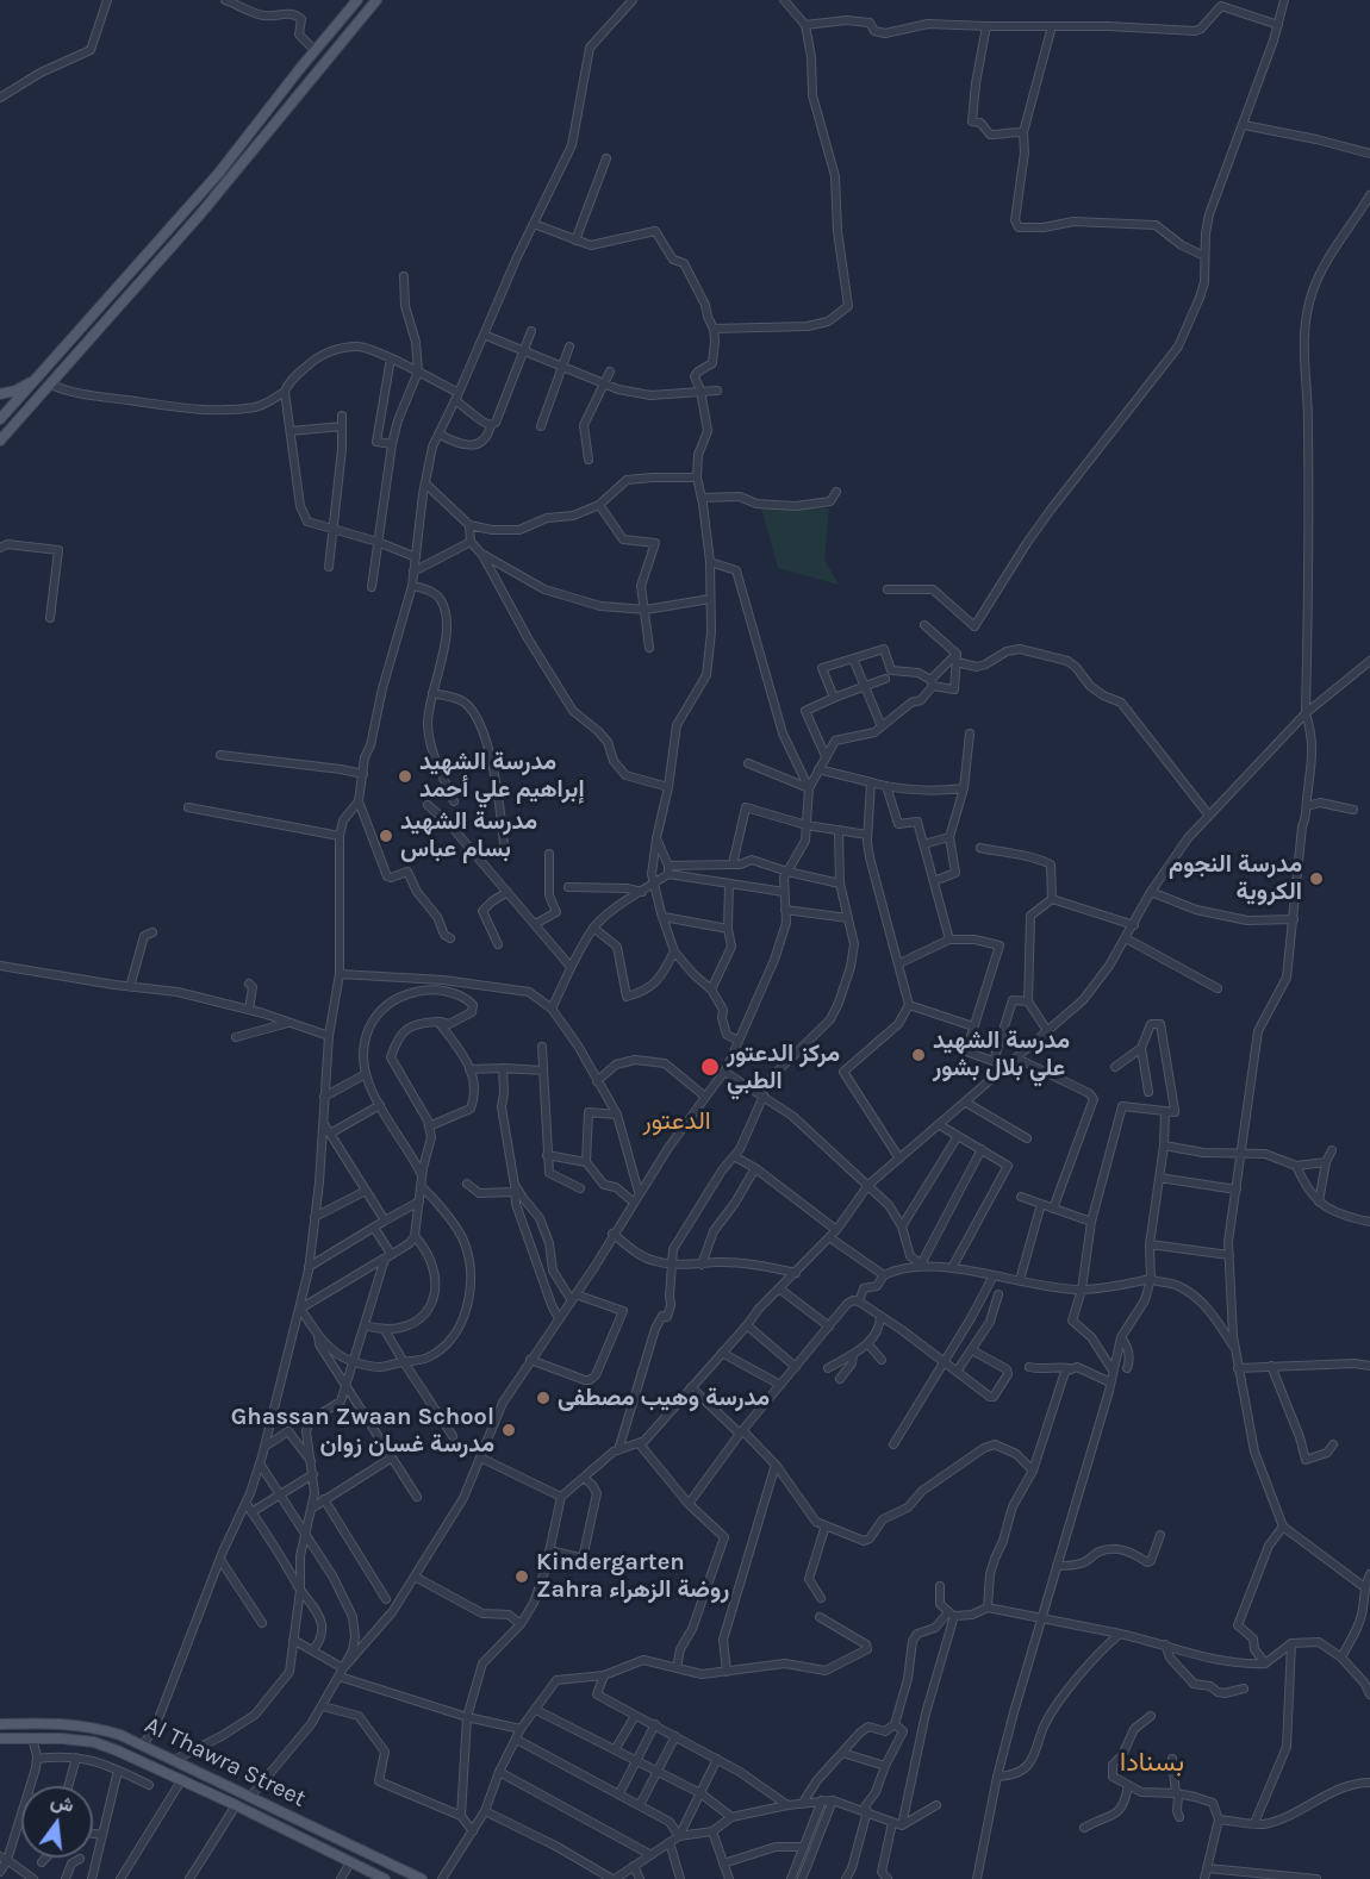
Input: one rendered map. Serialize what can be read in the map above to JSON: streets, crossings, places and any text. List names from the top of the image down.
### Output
{
  "streets": {
    "main road": ["Al Thawra Street"]
  },
  "districts": ["الدعتور", "بسنادا"],
  "places": [
    "مدرسة الشهيد إبراهيم علي أحمد",
    "مدرسة الشهيد بسام عباس",
    "مدرسة النجوم الكروية",
    "مدرسة الشهيد علي بلال بشور",
    "مركز الدعتور الطبي",
    "مدرسة وهيب مصطفى",
    "Ghassan Zwaan School مدرسة غسان زوان",
    "Kindergarten Zahra روضة الزهراء"
  ],
  "north": "top"
}
